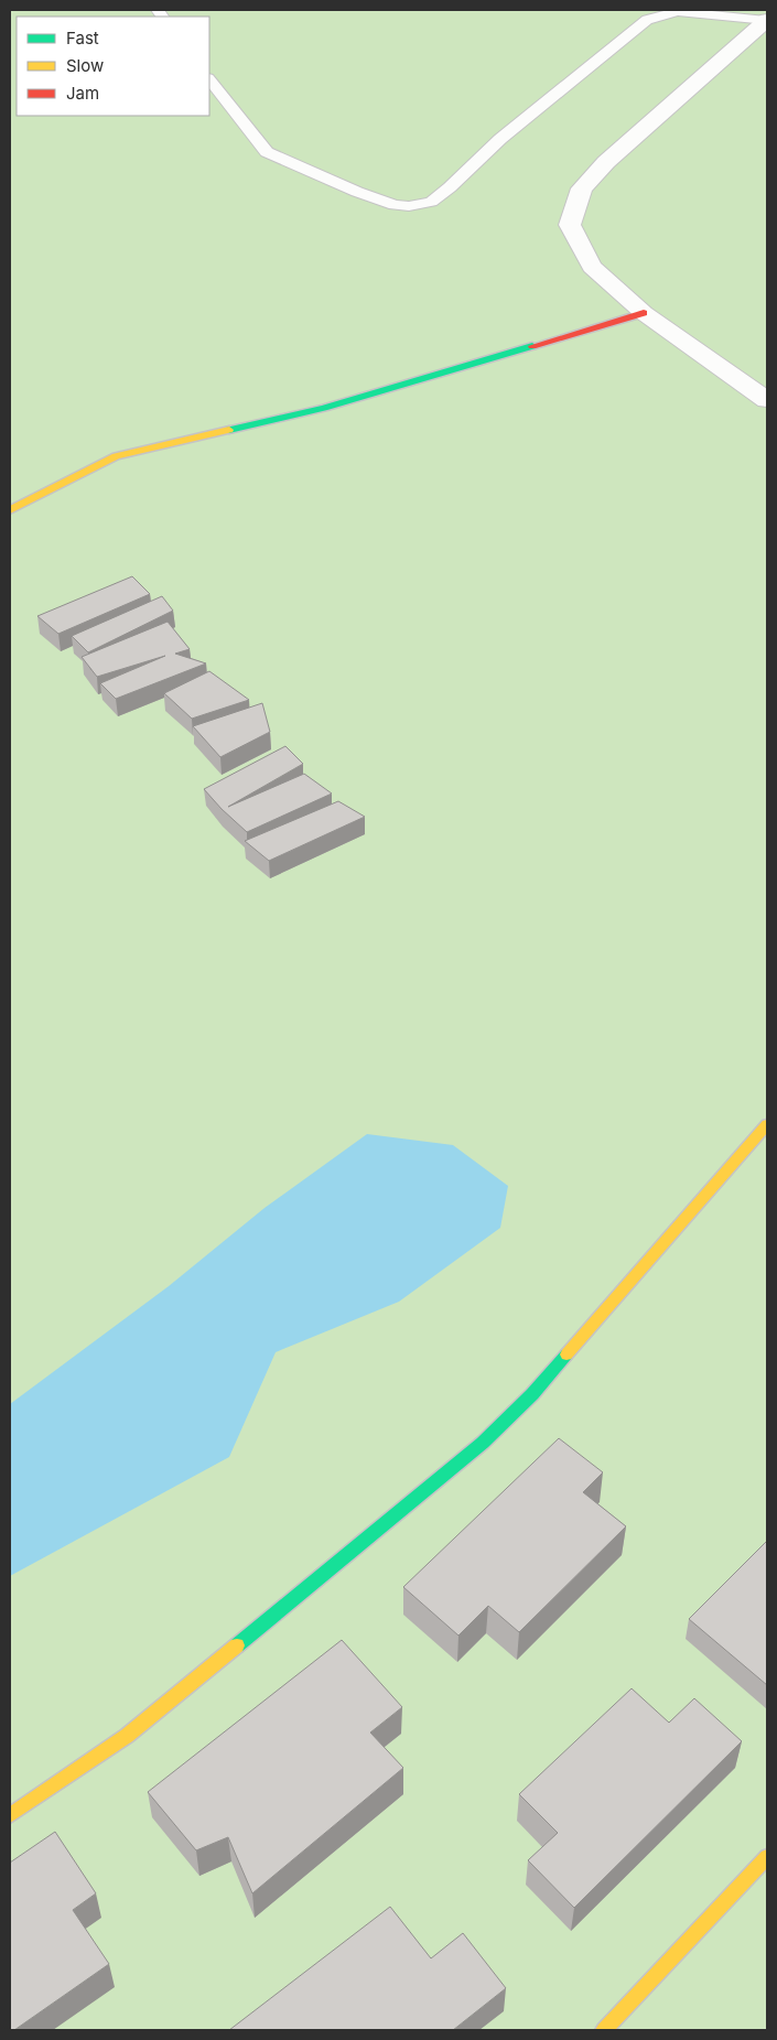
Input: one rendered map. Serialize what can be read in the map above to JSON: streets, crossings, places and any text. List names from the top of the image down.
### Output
{
  "legend": ["Fast", "Slow", "Jam"]
}
